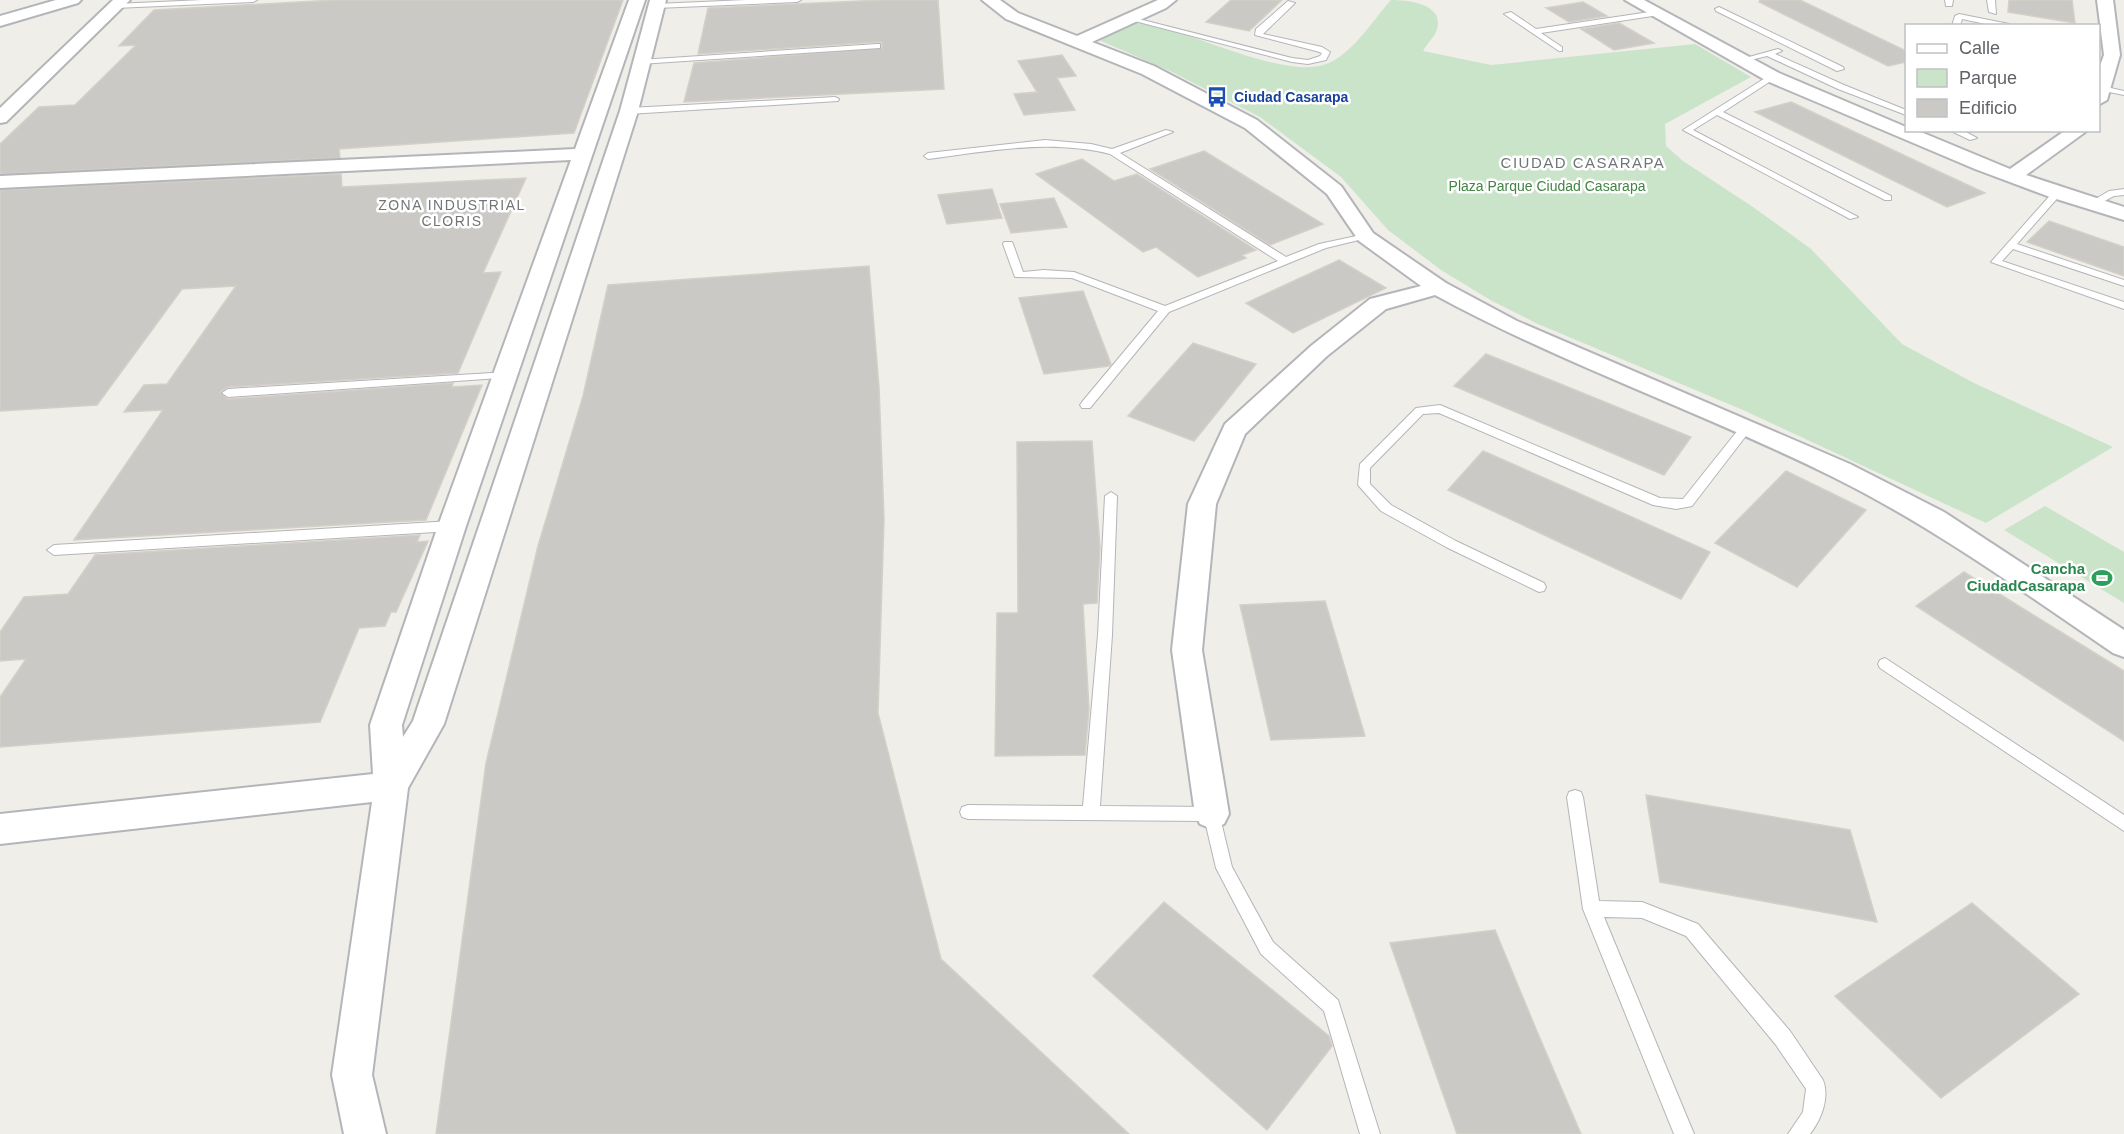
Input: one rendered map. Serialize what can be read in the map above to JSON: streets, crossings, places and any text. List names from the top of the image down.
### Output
{
  "districts": ["CIUDAD CASARAPA", "ZONA INDUSTRIAL CLORIS"],
  "parks": ["Plaza Parque Ciudad Casarapa"],
  "places": {
    "bus stop": ["Ciudad Casarapa"],
    "sports": ["Cancha CiudadCasarapa"]
  },
  "legend": ["Calle", "Parque", "Edificio"]
}
